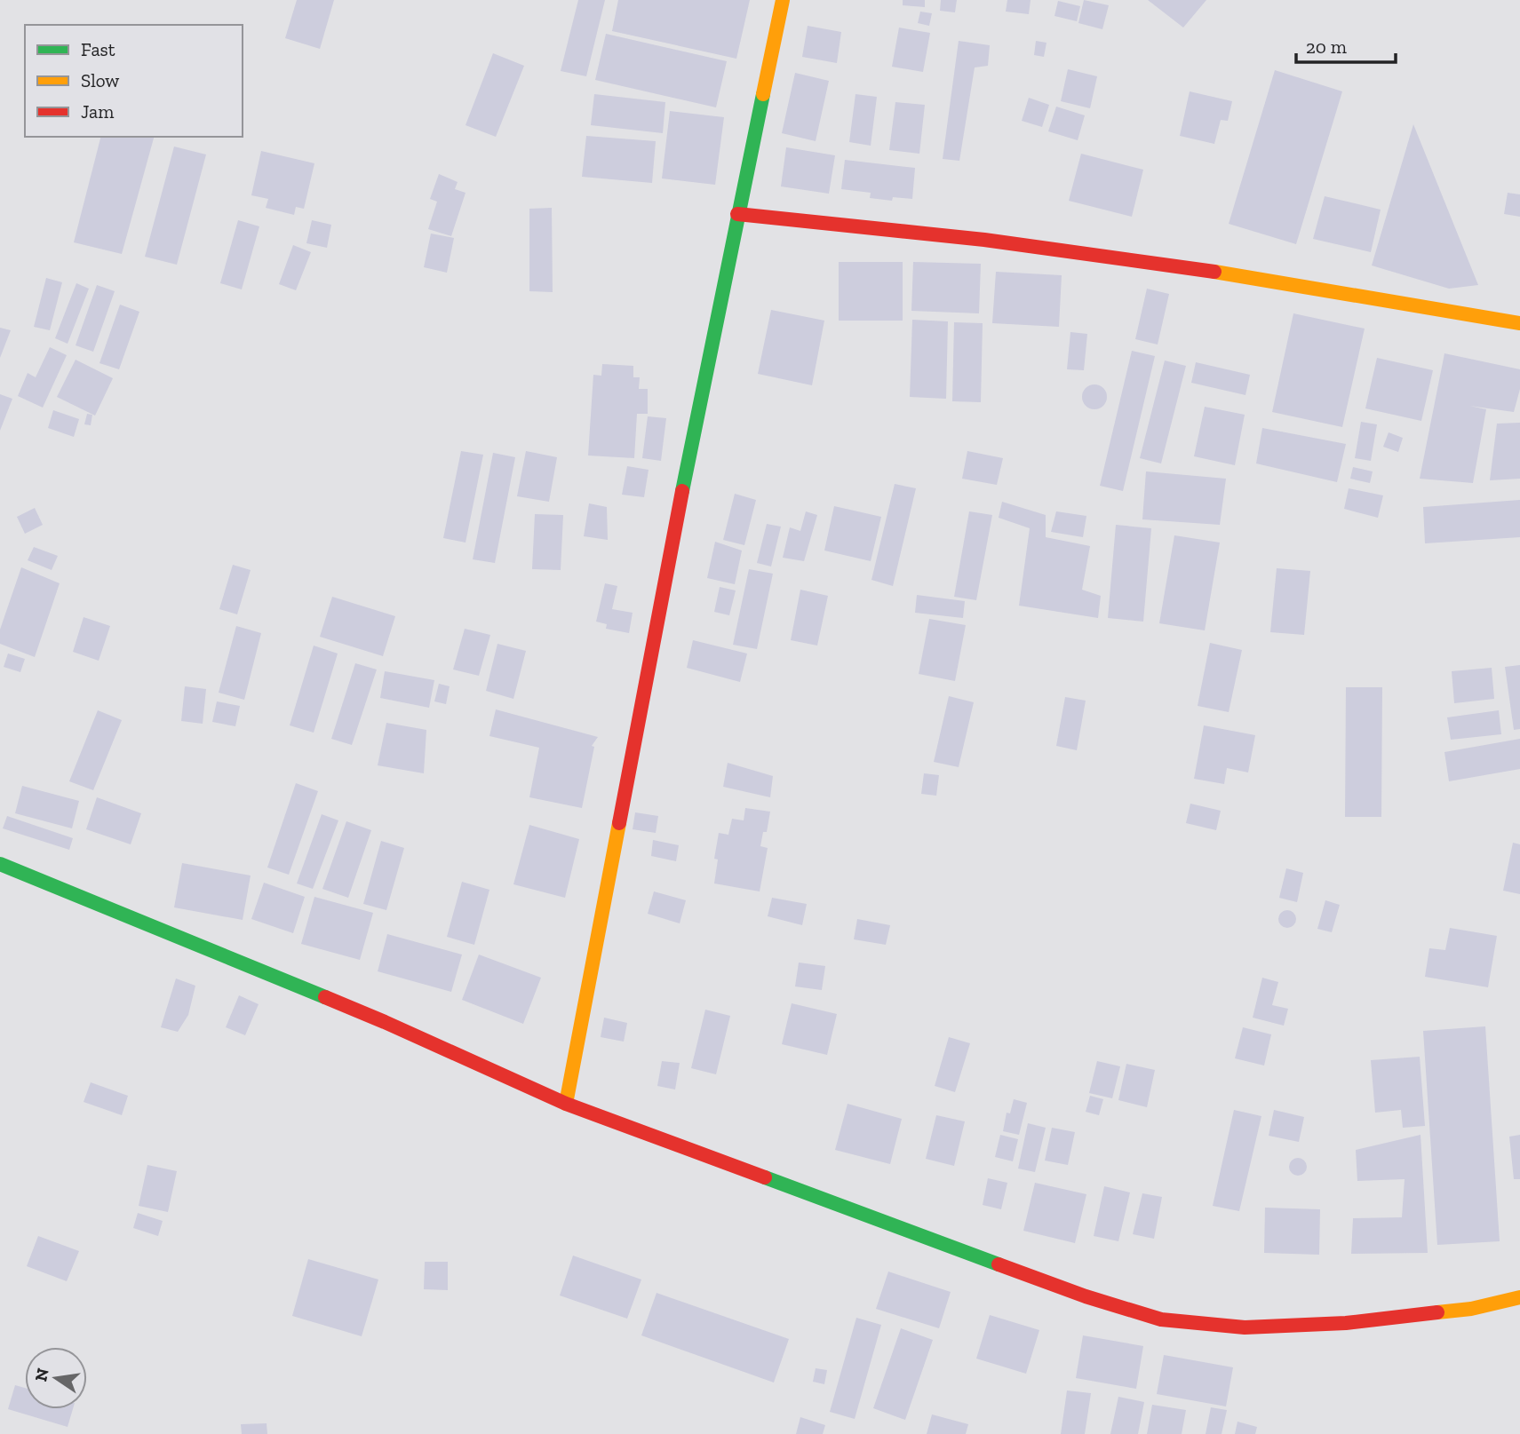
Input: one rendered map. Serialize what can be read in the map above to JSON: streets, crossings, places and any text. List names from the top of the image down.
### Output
{
  "legend": ["Fast", "Slow", "Jam"],
  "scale_bar": "20 m",
  "north": "left"
}
